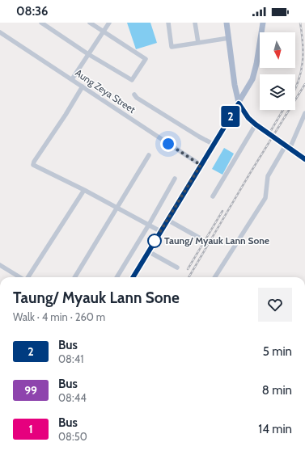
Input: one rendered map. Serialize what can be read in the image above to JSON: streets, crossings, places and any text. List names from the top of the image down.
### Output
{
  "streets": {
    "street": ["Aung Zeya Street"]
  },
  "places": ["Taung/ Myauk Lann Sone"],
  "lines": ["bus line 2"],
  "north": "bottom",
  "page": {
    "status": "08:36",
    "on_map": "2",
    "heading": ["Taung/ Myauk Lann Sone", "Walk · 4 min · 260 m"],
    "list": [
      {
        "mark": "2",
        "name": "Bus",
        "note": "08:41",
        "value": "5 min"
      },
      {
        "mark": "99",
        "name": "Bus",
        "note": "08:44",
        "value": "8 min"
      },
      {
        "mark": "1",
        "name": "Bus",
        "note": "08:50",
        "value": "14 min"
      }
    ]
  }
}
